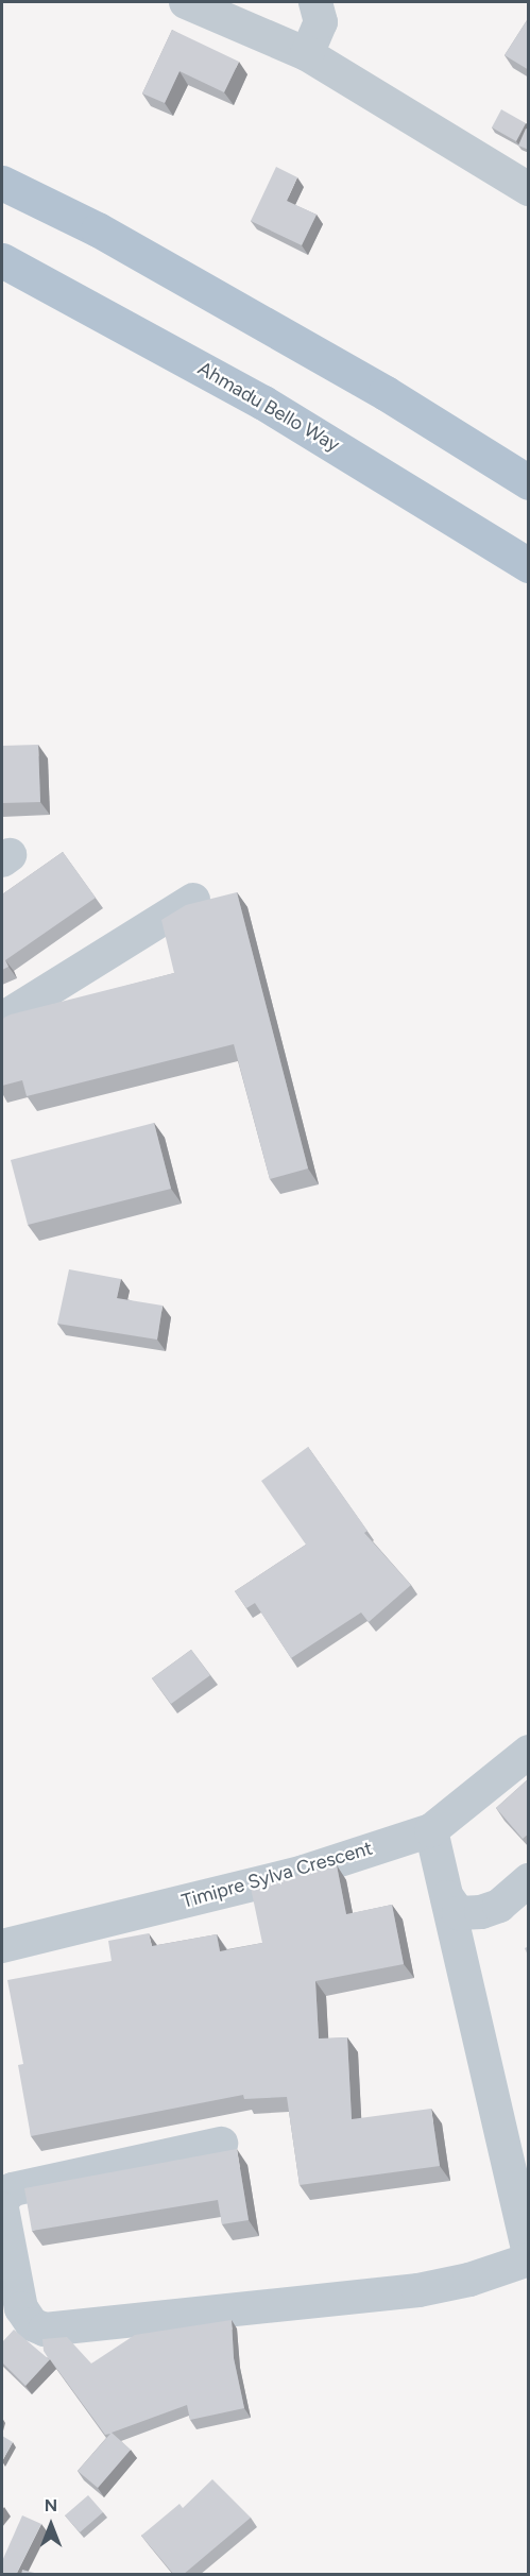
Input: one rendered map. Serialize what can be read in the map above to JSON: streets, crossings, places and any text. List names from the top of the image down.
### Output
{
  "streets": {
    "main road": ["Ahmadu Bello Way"],
    "street": ["Timipre Sylva Crescent"]
  },
  "north": "top"
}
